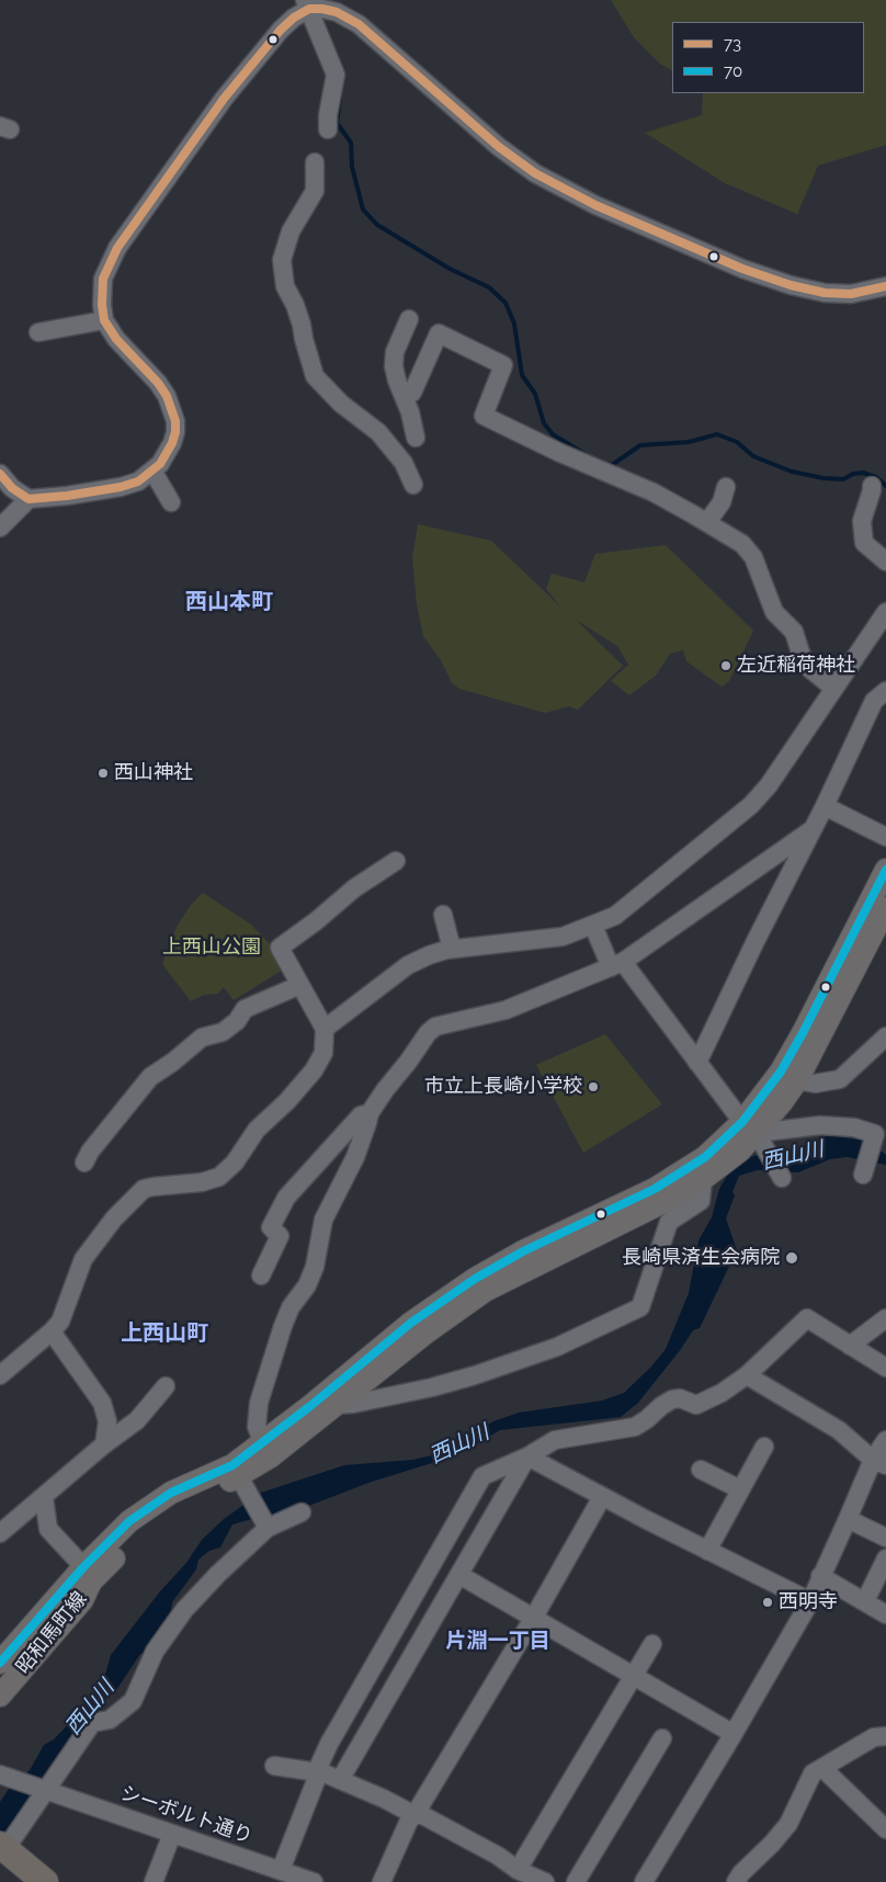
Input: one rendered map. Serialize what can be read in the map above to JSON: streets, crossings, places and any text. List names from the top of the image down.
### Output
{
  "streets": {
    "main road": ["昭和馬町線"],
    "street": ["シーボルト通り"]
  },
  "districts": ["西山本町", "上西山町", "片淵一丁目"],
  "water": ["西山川"],
  "parks": ["上西山公園"],
  "places": [
    "左近稲荷神社",
    "西山神社",
    "市立上長崎小学校",
    "長崎県済生会病院",
    "西明寺"
  ],
  "lines": ["transit line 73", "transit line 70"],
  "legend": ["73", "70"]
}
